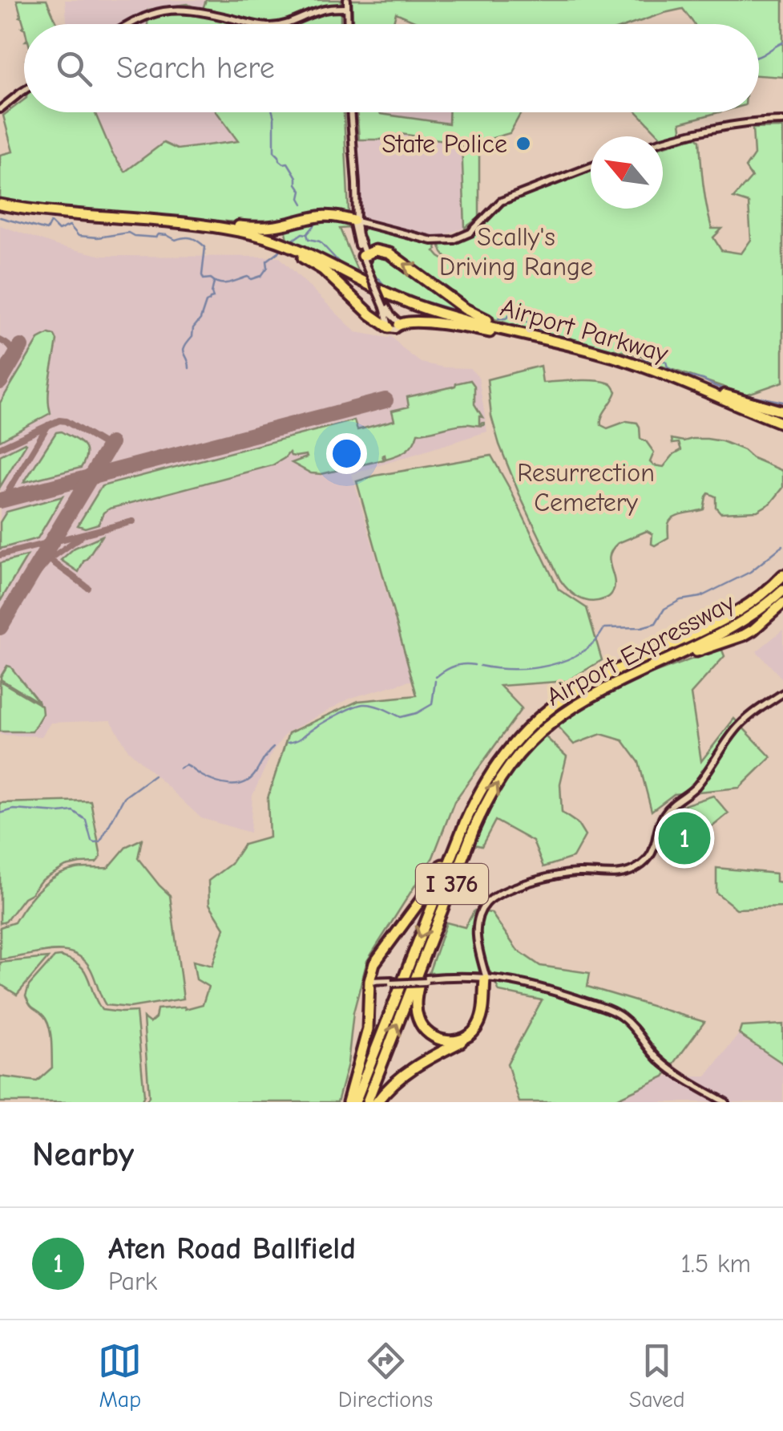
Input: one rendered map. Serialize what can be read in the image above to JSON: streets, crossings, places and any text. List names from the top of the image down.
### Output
{
  "streets": {
    "highway": ["Airport Parkway", "Airport Expressway", "I 376"]
  },
  "parks": ["Scally's Driving Range", "Resurrection Cemetery"],
  "places": ["State Police"],
  "north": "top left",
  "page": {
    "search": "Search here",
    "pins": "1",
    "heading": "Nearby",
    "list": [
      {
        "mark": "1",
        "name": "Aten Road Ballfield",
        "note": "Park",
        "value": "1.5 km"
      }
    ],
    "nav": ["Map", "Directions", "Saved"]
  }
}
